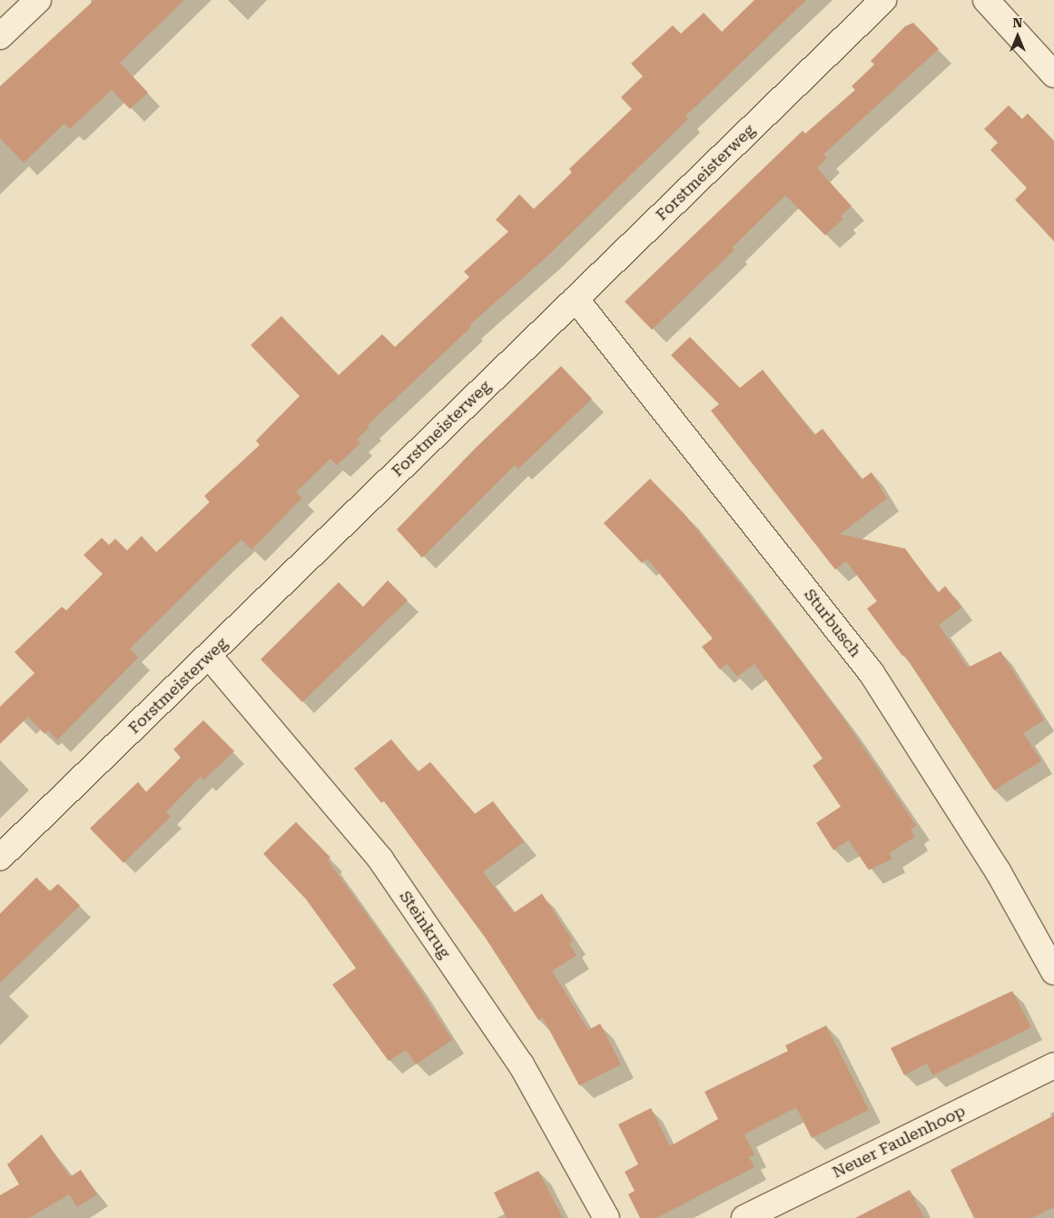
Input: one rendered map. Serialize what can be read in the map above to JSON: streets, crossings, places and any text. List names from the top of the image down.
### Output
{
  "streets": {
    "street": [
      "Forstmeisterweg",
      "Sturbusch",
      "Steinkrug",
      "Neuer Faulenhoop"
    ]
  },
  "crossings": [
    ["Forstmeisterweg", "Sturbusch"],
    ["Forstmeisterweg", "Steinkrug"]
  ],
  "north": "top"
}
